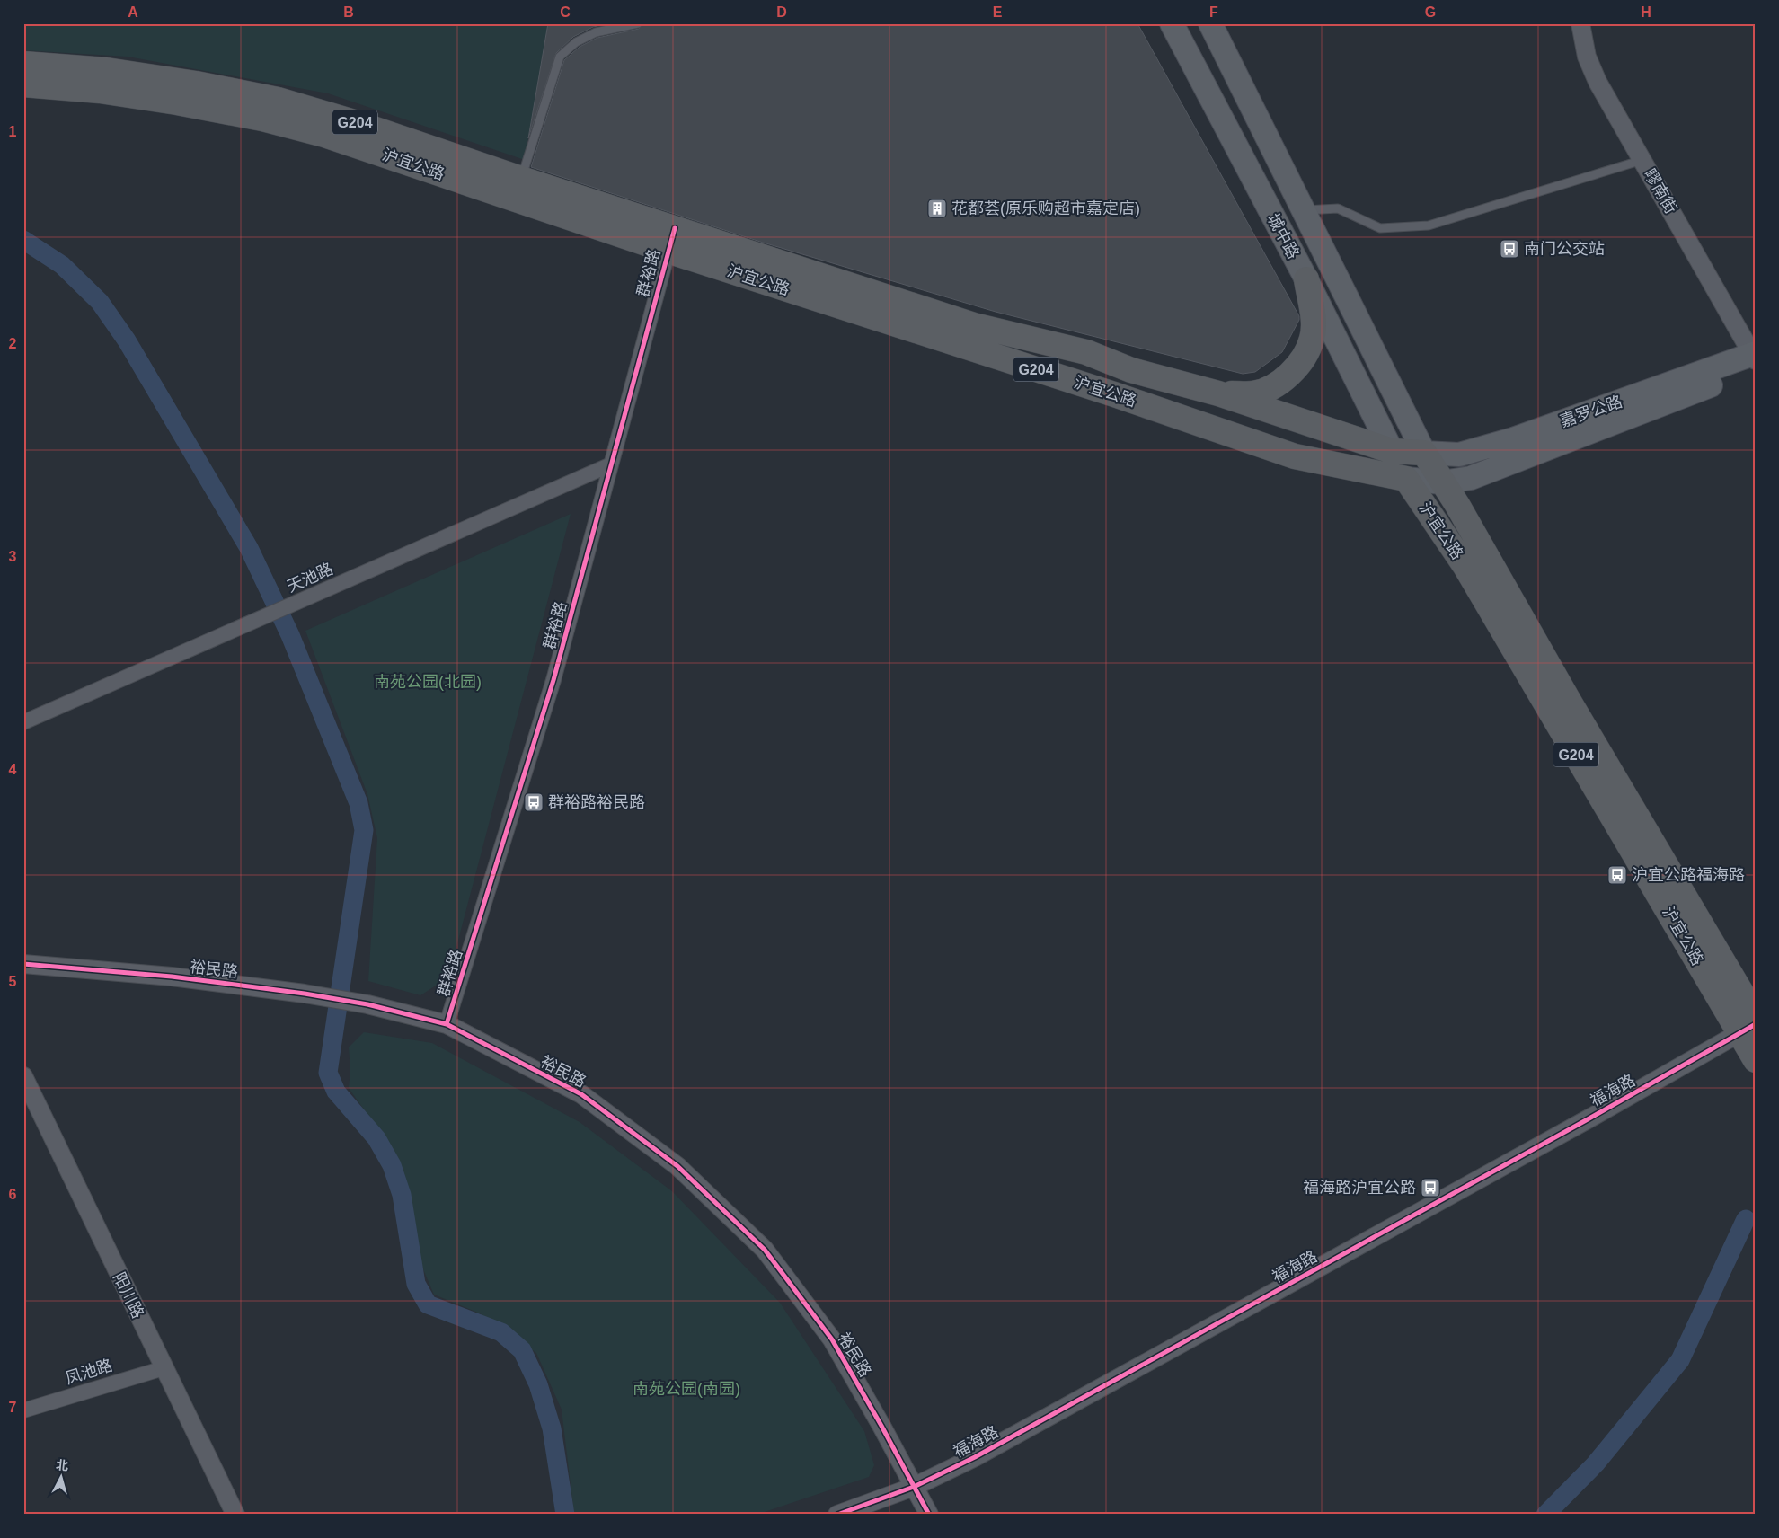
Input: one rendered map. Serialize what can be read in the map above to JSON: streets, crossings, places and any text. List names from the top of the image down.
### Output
{
  "streets": {
    "highway": ["G204", "沪宜公路"],
    "main road": ["城中路", "嘉罗公路"],
    "street": [
      "疁南街",
      "群裕路",
      "天池路",
      "裕民路",
      "福海路",
      "阳川路",
      "凤池路"
    ]
  },
  "crossings": [
    ["沪宜公路", "城中路"],
    ["沪宜公路", "群裕路"],
    ["沪宜公路", "嘉罗公路"],
    ["沪宜公路", "福海路"],
    ["疁南街", "嘉罗公路"],
    ["城中路", "嘉罗公路"],
    ["群裕路", "天池路"],
    ["群裕路", "裕民路"],
    ["裕民路", "福海路"],
    ["阳川路", "凤池路"]
  ],
  "parks": ["南苑公园(北园)", "南苑公园(南园)"],
  "places": {
    "building": ["花都荟(原乐购超市嘉定店)"],
    "bus stop": [
      "南门公交站",
      "群裕路裕民路",
      "沪宜公路福海路",
      "福海路沪宜公路"
    ]
  },
  "north": "top",
  "grid": {
    "columns": [
      "A",
      "B",
      "C",
      "D",
      "E",
      "F",
      "G",
      "H"
    ],
    "rows": [
      "1",
      "2",
      "3",
      "4",
      "5",
      "6",
      "7"
    ]
  }
}
